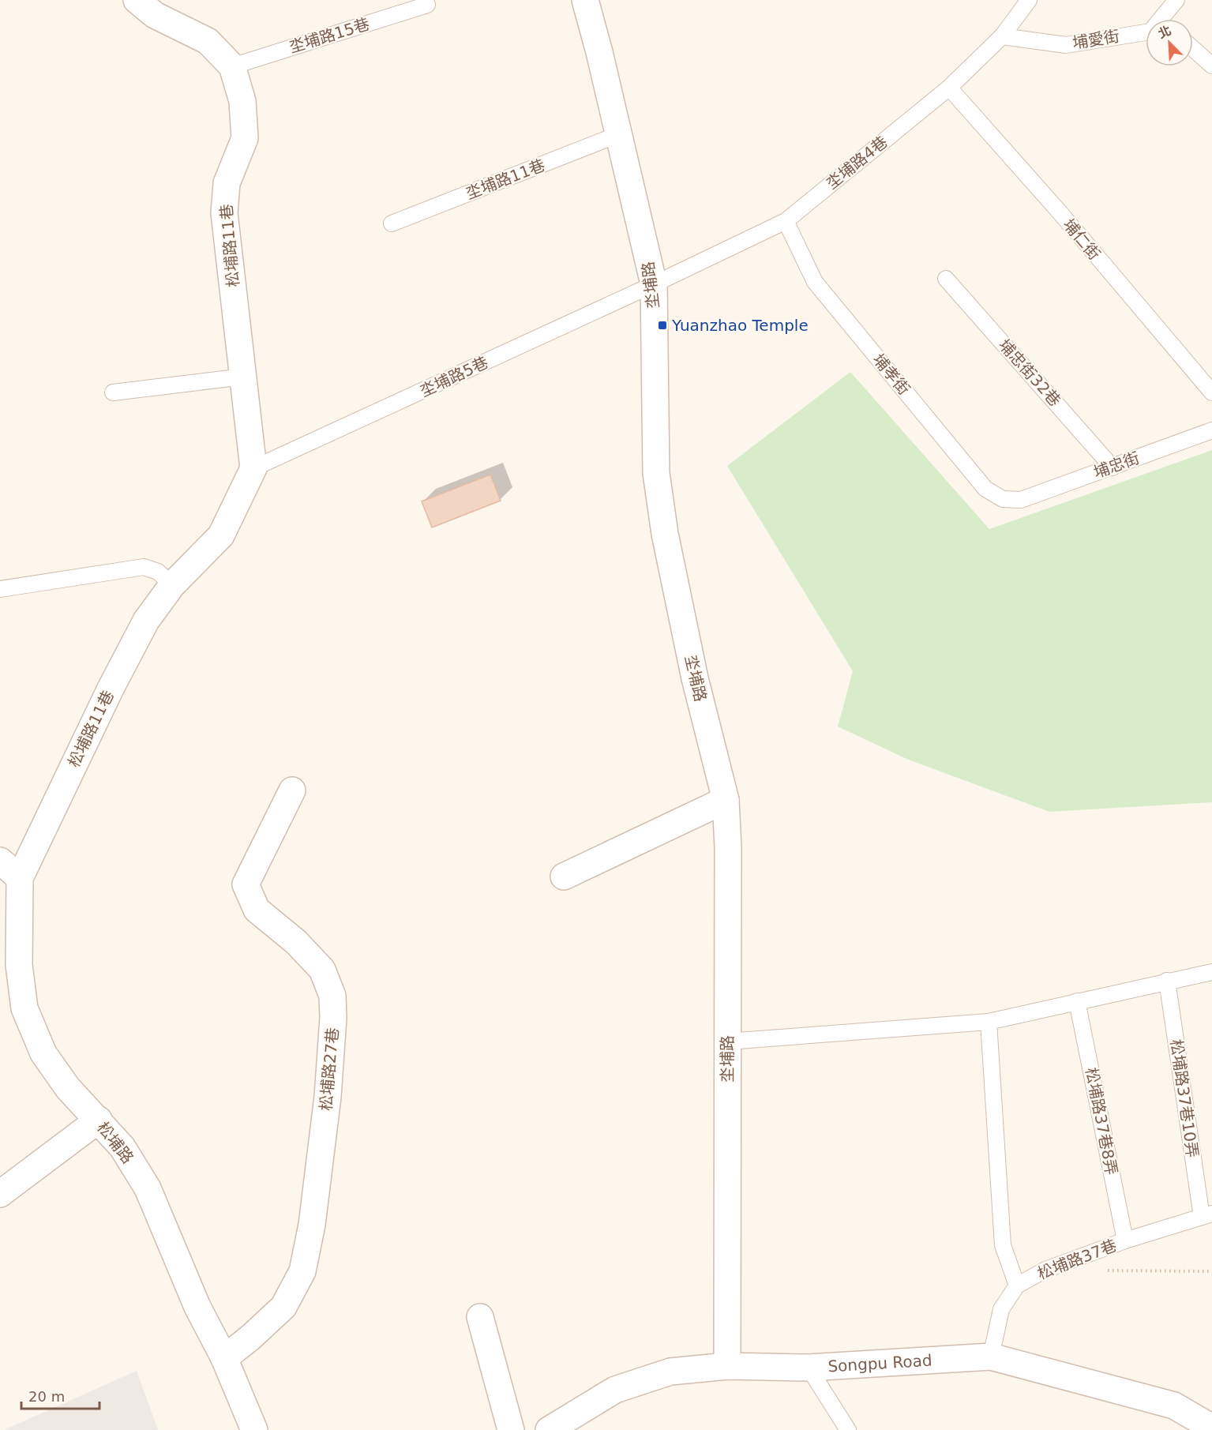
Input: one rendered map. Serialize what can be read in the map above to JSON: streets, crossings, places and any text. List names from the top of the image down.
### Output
{
  "streets": {
    "street": [
      "松埔路11巷",
      "坔埔路",
      "松埔路27巷",
      "松埔路",
      "Songpu Road"
    ],
    "lane": [
      "坔埔路15巷",
      "埔愛街",
      "坔埔路4巷",
      "坔埔路11巷",
      "埔仁街",
      "埔忠街32巷",
      "埔孝街",
      "坔埔路5巷",
      "埔忠街",
      "松埔路37巷10弄",
      "松埔路37巷8弄",
      "松埔路37巷"
    ]
  },
  "crossings": [
    ["坔埔路15巷", "松埔路11巷"],
    ["埔愛街", "坔埔路4巷"],
    ["坔埔路4巷", "埔仁街"],
    ["坔埔路4巷", "坔埔路"],
    ["坔埔路4巷", "埔孝街"],
    ["坔埔路4巷", "坔埔路5巷"],
    ["坔埔路11巷", "坔埔路"],
    ["松埔路11巷", "坔埔路5巷"],
    ["松埔路11巷", "松埔路"],
    ["坔埔路", "坔埔路5巷"],
    ["坔埔路", "Songpu Road"],
    ["埔忠街32巷", "埔忠街"],
    ["埔孝街", "埔忠街"],
    ["松埔路27巷", "松埔路"],
    ["松埔路37巷10弄", "松埔路37巷"],
    ["松埔路37巷8弄", "松埔路37巷"],
    ["松埔路37巷", "Songpu Road"]
  ],
  "places": {
    "transit": ["Yuanzhao Temple"]
  },
  "scale_bar": "20 m",
  "north": "top left"
}
